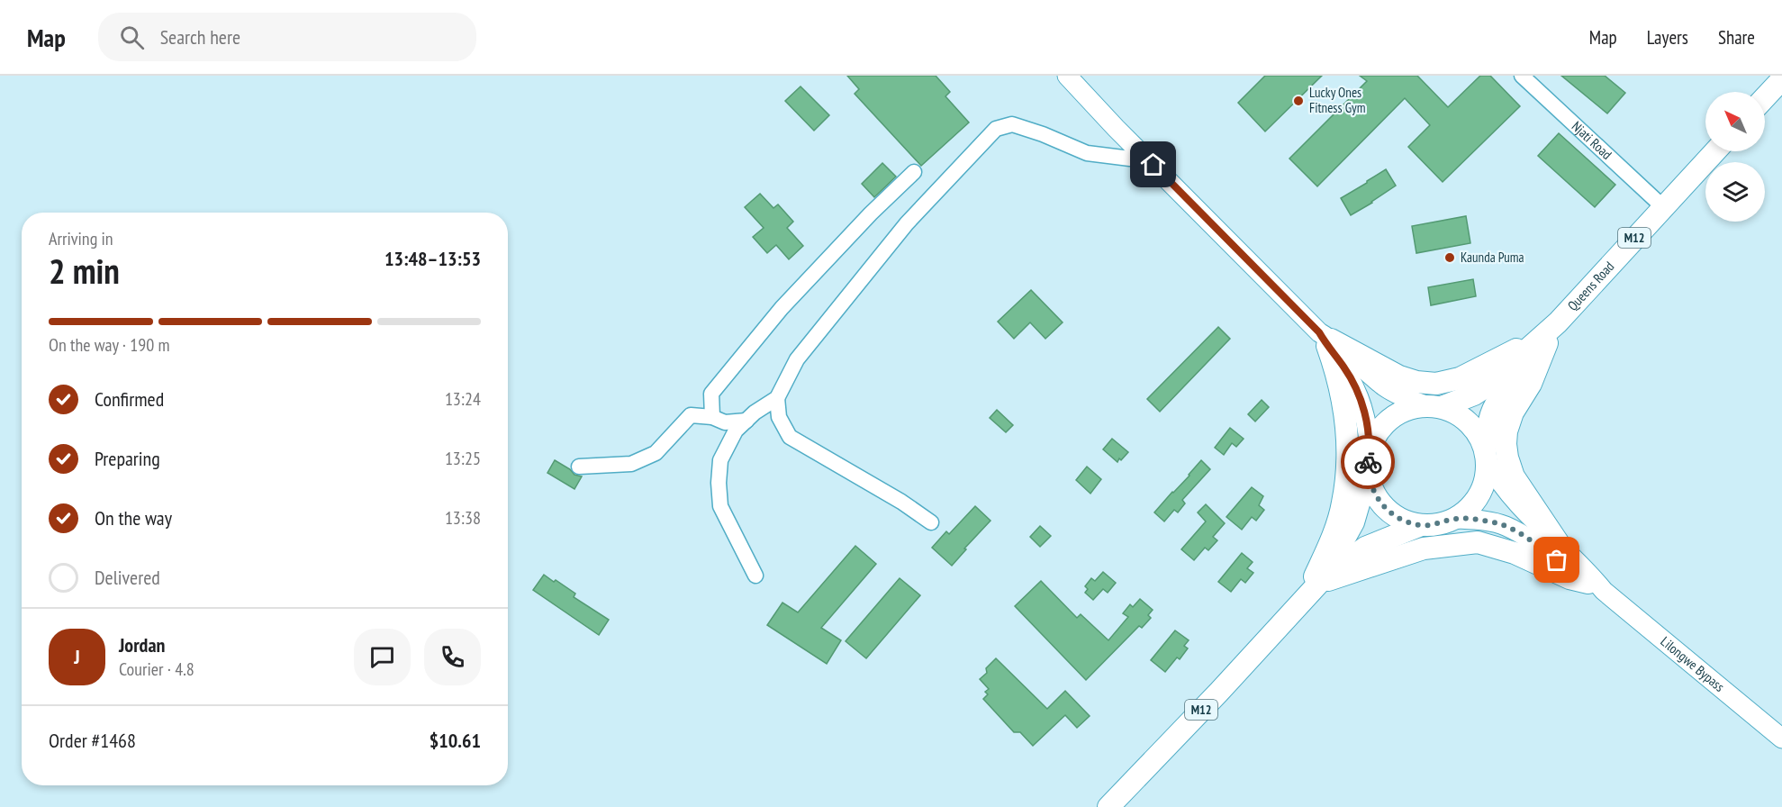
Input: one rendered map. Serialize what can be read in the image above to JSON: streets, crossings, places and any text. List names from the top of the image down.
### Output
{
  "streets": {
    "highway": ["M12", "Queens Road"],
    "main road": ["Lilongwe Bypass"],
    "street": ["Njati Road"]
  },
  "crossings": [
    ["Njati Road", "Queens Road"],
    ["M12", "Queens Road"],
    ["M12", "Lilongwe Bypass"]
  ],
  "places": ["Lucky Ones Fitness Gym", "Kaunda Puma"],
  "north": "top left",
  "page": {
    "header": "Map",
    "search": "Search here",
    "nav": ["Map", "Layers", "Share"],
    "heading": ["2 min", "Arriving in", "13:48–13:53"],
    "panel": [
      "Jordan",
      "Courier · 4.8",
      "Order #1468",
      "$10.61"
    ],
    "bar": "On the way · 190 m",
    "list": [
      ["Confirmed", "13:24"],
      ["Preparing", "13:25"],
      ["On the way", "13:38"],
      "Delivered"
    ],
    "round": "J"
  }
}
